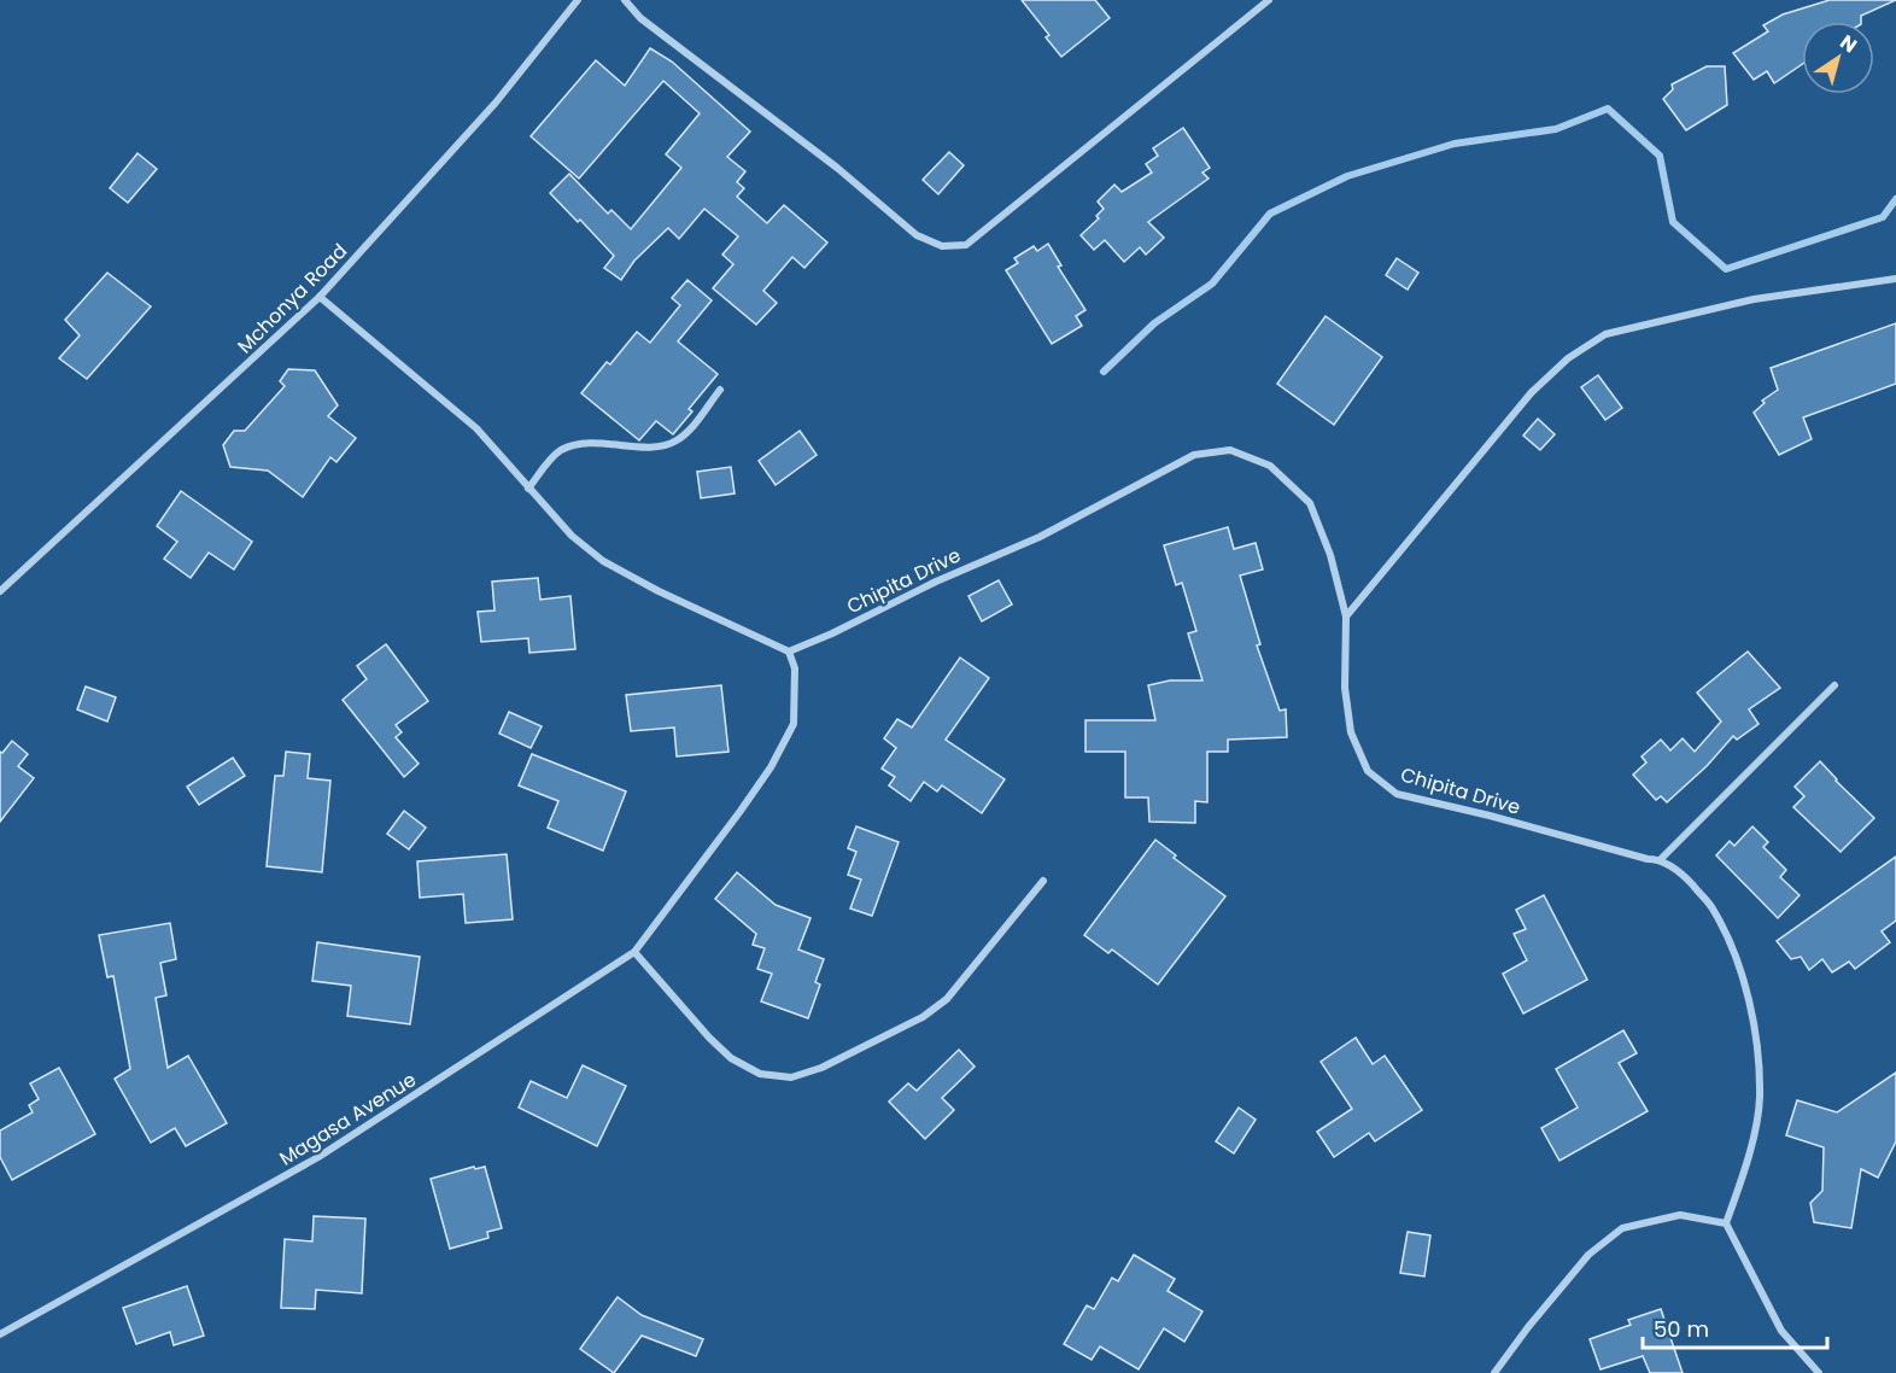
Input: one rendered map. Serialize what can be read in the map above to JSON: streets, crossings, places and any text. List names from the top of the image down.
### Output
{
  "streets": {
    "street": ["Mchonya Road", "Chipita Drive", "Magasa Avenue"]
  },
  "crossings": [
    ["Chipita Drive", "Magasa Avenue"]
  ],
  "scale_bar": "50 m",
  "north": "top right"
}
